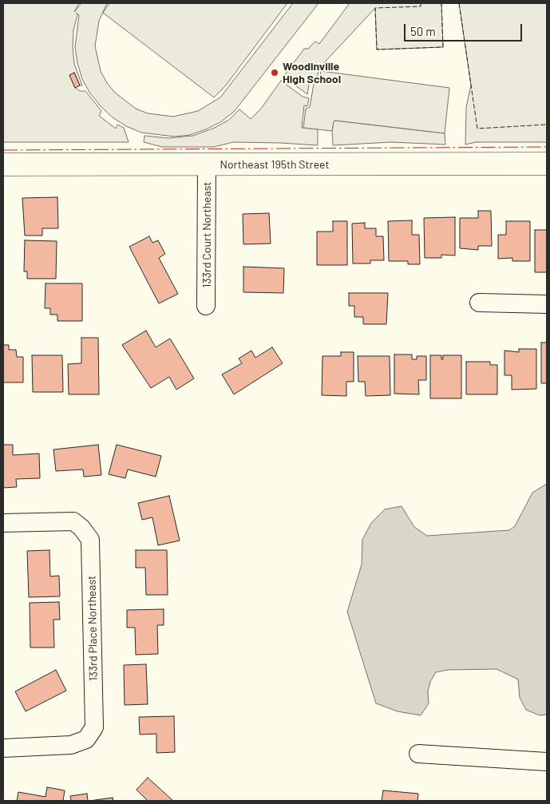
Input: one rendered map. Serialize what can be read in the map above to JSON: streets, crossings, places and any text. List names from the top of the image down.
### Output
{
  "streets": {
    "main road": ["Northeast 195th Street"],
    "street": ["133rd Court Northeast", "133rd Place Northeast"]
  },
  "crossings": [
    ["Northeast 195th Street", "133rd Court Northeast"]
  ],
  "places": ["Woodinville High School"],
  "scale_bar": "50 m"
}
